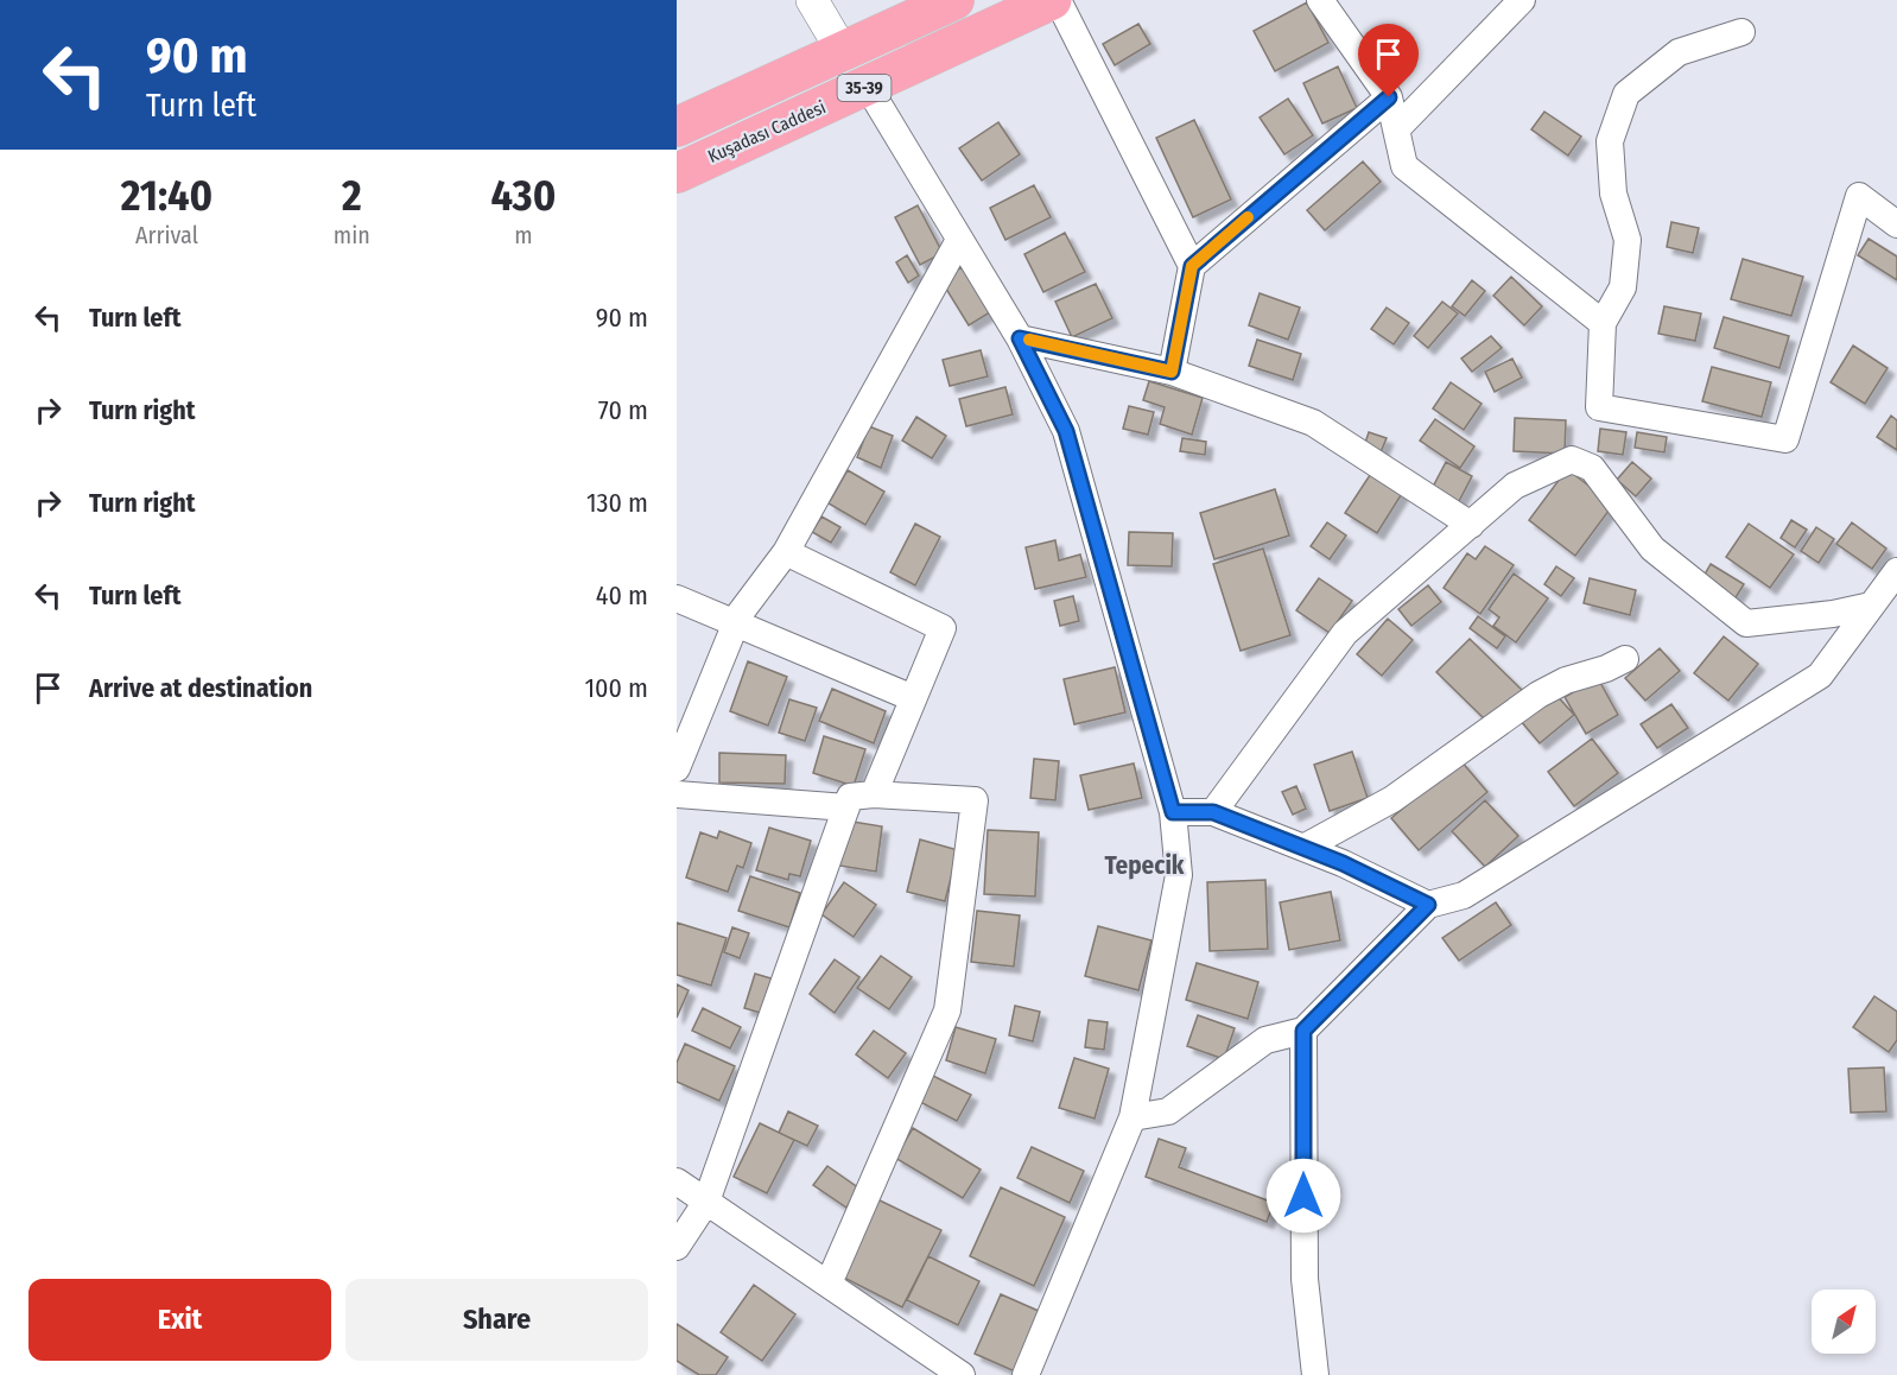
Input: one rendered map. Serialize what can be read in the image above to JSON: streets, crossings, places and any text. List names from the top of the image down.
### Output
{
  "streets": {
    "main road": ["35-39", "Kuşadası Caddesi"]
  },
  "districts": ["Tepecik"],
  "north": "top right",
  "page": {
    "turn": ["90 m", "Turn left"],
    "eta": [
      "21:40",
      "Arrival",
      "2",
      "min",
      "430",
      "m"
    ],
    "list": [
      {
        "name": "Turn left",
        "value": "90 m"
      },
      {
        "name": "Turn right",
        "value": "70 m"
      },
      {
        "name": "Turn right",
        "value": "130 m"
      },
      {
        "name": "Turn left",
        "value": "40 m"
      },
      {
        "name": "Arrive at destination",
        "value": "100 m"
      }
    ],
    "buttons": ["Exit", "Share"]
  }
}
